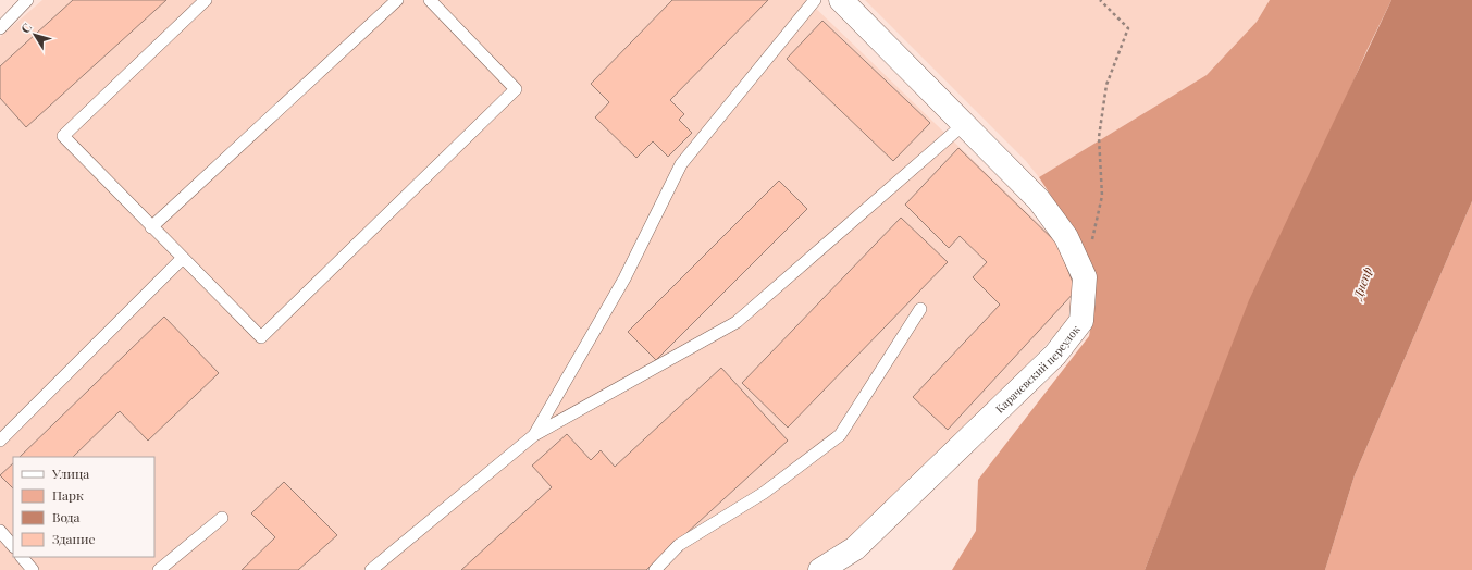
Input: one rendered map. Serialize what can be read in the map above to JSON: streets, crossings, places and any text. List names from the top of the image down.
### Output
{
  "streets": {
    "street": ["Карачевский переулок"]
  },
  "water": ["Днепр"],
  "legend": [
    "Улица",
    "Парк",
    "Вода",
    "Здание"
  ],
  "north": "top left"
}
